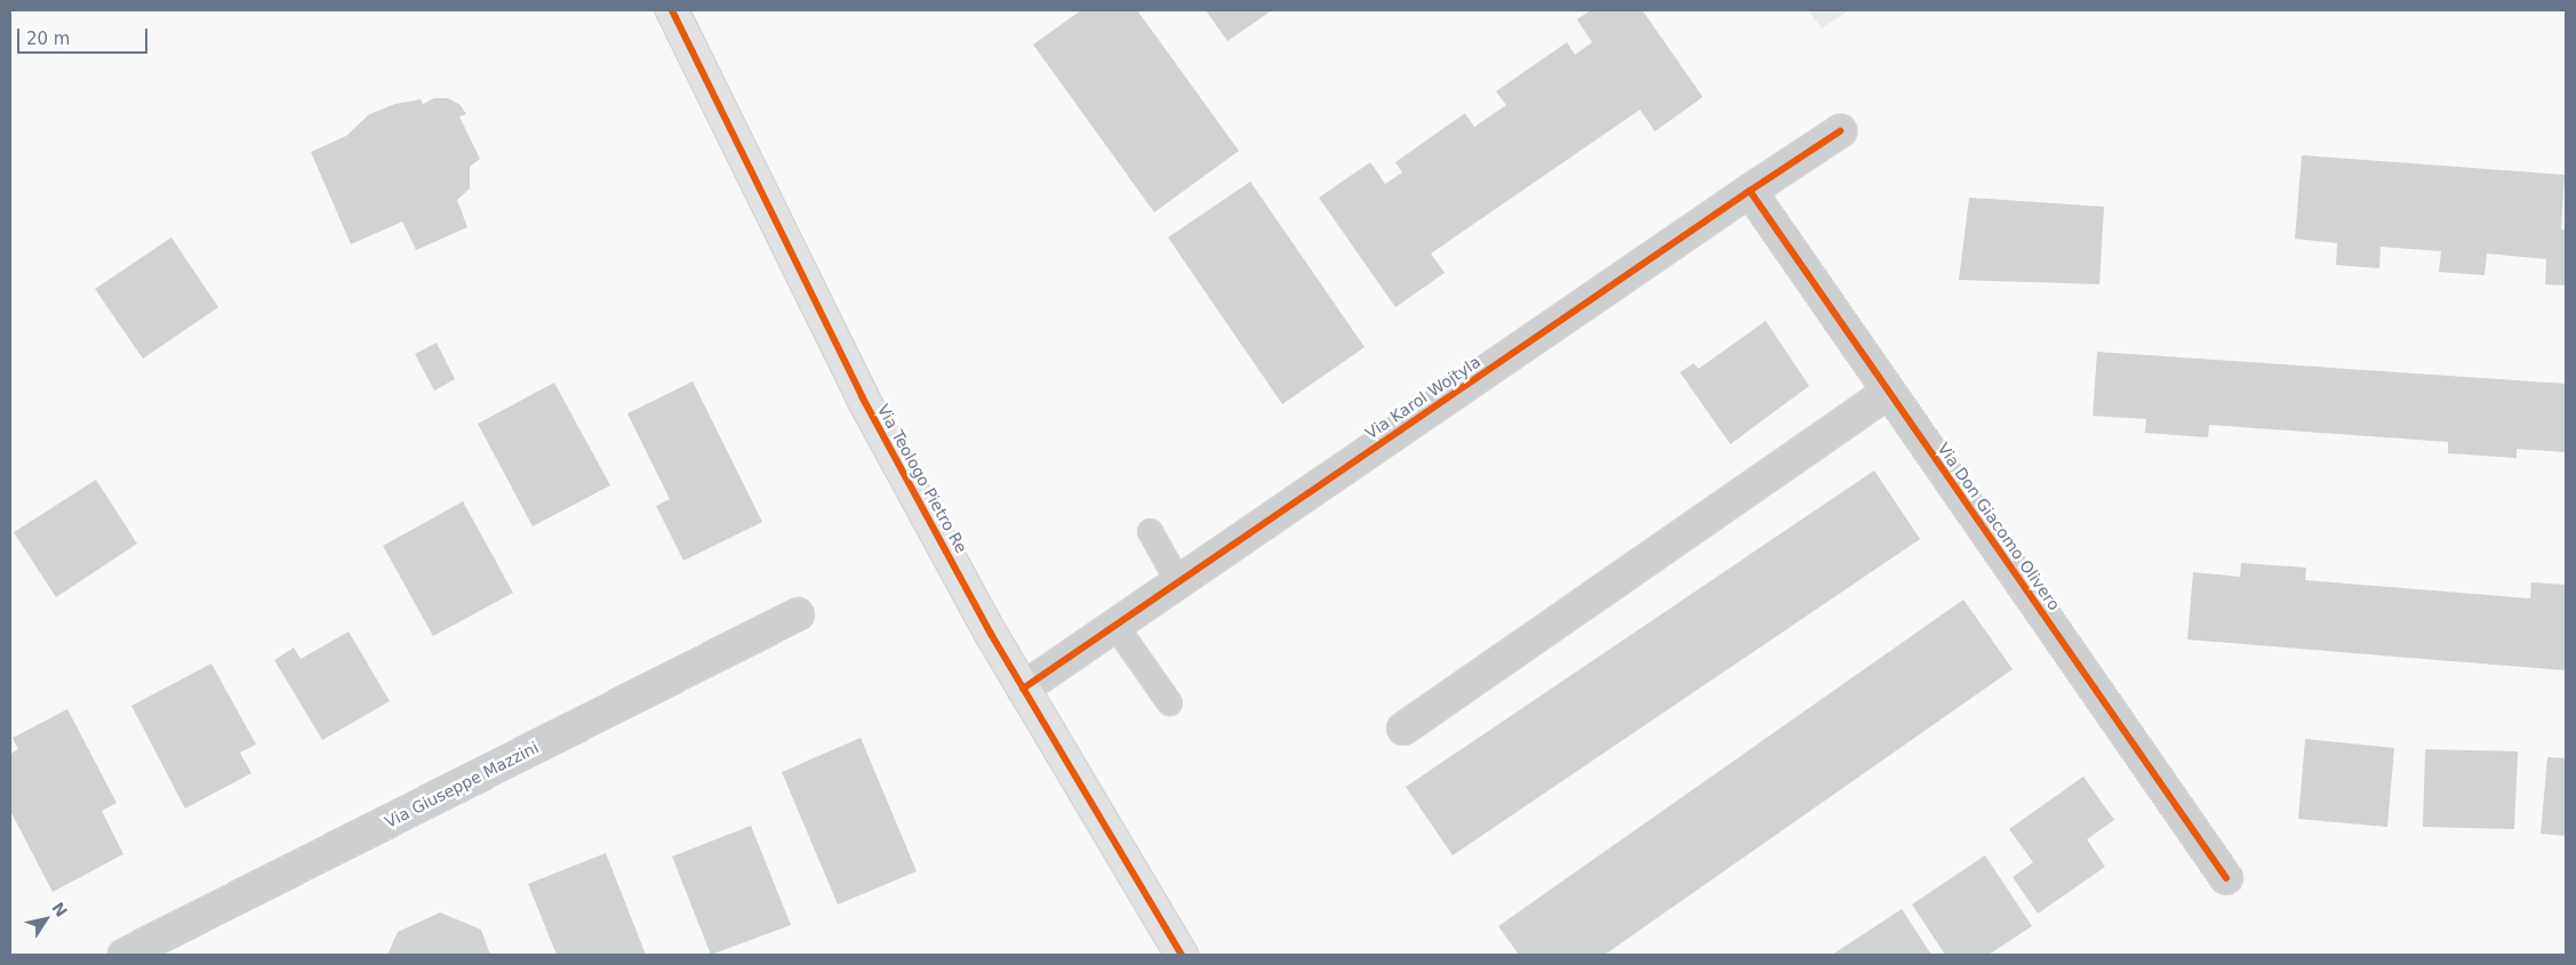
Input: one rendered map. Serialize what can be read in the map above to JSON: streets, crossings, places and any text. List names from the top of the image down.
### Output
{
  "streets": {
    "street": [
      "Via Karol Wojtyla",
      "Via Teologo Pietro Re",
      "Via Don Giacomo Olivero",
      "Via Giuseppe Mazzini"
    ]
  },
  "crossings": [
    ["Via Karol Wojtyla", "Via Teologo Pietro Re"],
    ["Via Karol Wojtyla", "Via Don Giacomo Olivero"]
  ],
  "scale_bar": "20 m",
  "north": "top right"
}
